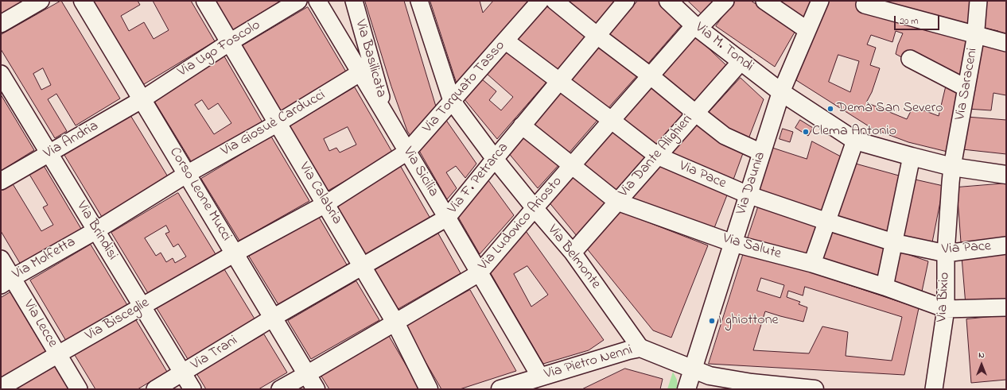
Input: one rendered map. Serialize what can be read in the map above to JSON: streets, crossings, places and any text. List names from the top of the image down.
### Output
{
  "streets": {
    "street": [
      "Via M. Tondi",
      "Via Ugo Foscolo",
      "Via Basilicata",
      "Via Saraceni",
      "Via Torquato Tasso",
      "Via Giosuè Carducci",
      "Via Andria",
      "Via Dante Alighieri",
      "Via Sicilia",
      "Via Pace",
      "Via F. Petrarca",
      "Via Daunia",
      "Via Calabria",
      "Corso Leone Mucci",
      "Via Ludovico Ariosto",
      "Via Brindisi",
      "Via Salute",
      "Via Belmonte",
      "Via Molfetta",
      "Via Bixio",
      "Via Bisceglie",
      "Via Lecce",
      "Via Trani",
      "Via Pietro Nenni"
    ]
  },
  "crossings": [
    ["Via M. Tondi", "Via Saraceni"],
    ["Via M. Tondi", "Via Dante Alighieri"],
    ["Via M. Tondi", "Via Daunia"],
    ["Via M. Tondi", "Via Ludovico Ariosto"],
    ["Via M. Tondi", "Via Bixio"],
    ["Via Ugo Foscolo", "Via Andria"],
    ["Via Ugo Foscolo", "Via Calabria"],
    ["Via Ugo Foscolo", "Corso Leone Mucci"],
    ["Via Basilicata", "Via Sicilia"],
    ["Via Saraceni", "Via Bixio"],
    ["Via Torquato Tasso", "Via Sicilia"],
    ["Via Torquato Tasso", "Via Pace"],
    ["Via Torquato Tasso", "Via Calabria"],
    ["Via Torquato Tasso", "Corso Leone Mucci"],
    ["Via Torquato Tasso", "Via Belmonte"],
    ["Via Torquato Tasso", "Via Bisceglie"],
    ["Via Giosuè Carducci", "Via Sicilia"],
    ["Via Giosuè Carducci", "Via Calabria"],
    ["Via Giosuè Carducci", "Corso Leone Mucci"],
    ["Via Giosuè Carducci", "Via Molfetta"],
    ["Via Andria", "Corso Leone Mucci"],
    ["Via Andria", "Via Brindisi"],
    ["Via Dante Alighieri", "Via Pace"],
    ["Via Dante Alighieri", "Via Salute"],
    ["Via Dante Alighieri", "Via Belmonte"],
    ["Via Sicilia", "Via F. Petrarca"],
    ["Via Sicilia", "Via Ludovico Ariosto"],
    ["Via Sicilia", "Via Pietro Nenni"],
    ["Via Pace", "Via F. Petrarca"],
    ["Via Pace", "Via Daunia"],
    ["Via Pace", "Via Ludovico Ariosto"],
    ["Via Pace", "Via Bixio"],
    ["Via F. Petrarca", "Via Calabria"],
    ["Via F. Petrarca", "Corso Leone Mucci"],
    ["Via F. Petrarca", "Via Salute"],
    ["Via F. Petrarca", "Via Belmonte"],
    ["Via F. Petrarca", "Via Trani"],
    ["Via Daunia", "Via Salute"],
    ["Via Calabria", "Via Ludovico Ariosto"],
    ["Corso Leone Mucci", "Via Ludovico Ariosto"],
    ["Corso Leone Mucci", "Via Molfetta"],
    ["Corso Leone Mucci", "Via Bisceglie"],
    ["Corso Leone Mucci", "Via Trani"],
    ["Via Ludovico Ariosto", "Via Salute"],
    ["Via Ludovico Ariosto", "Via Belmonte"],
    ["Via Brindisi", "Via Molfetta"],
    ["Via Brindisi", "Via Bisceglie"],
    ["Via Brindisi", "Via Trani"],
    ["Via Salute", "Via Bixio"],
    ["Via Belmonte", "Via Pietro Nenni"],
    ["Via Molfetta", "Via Lecce"],
    ["Via Bisceglie", "Via Lecce"]
  ],
  "places": ["Demà San Severo", "Clema Antonio", "I ghiottone"],
  "scale_bar": "20 m",
  "north": "top"
}
